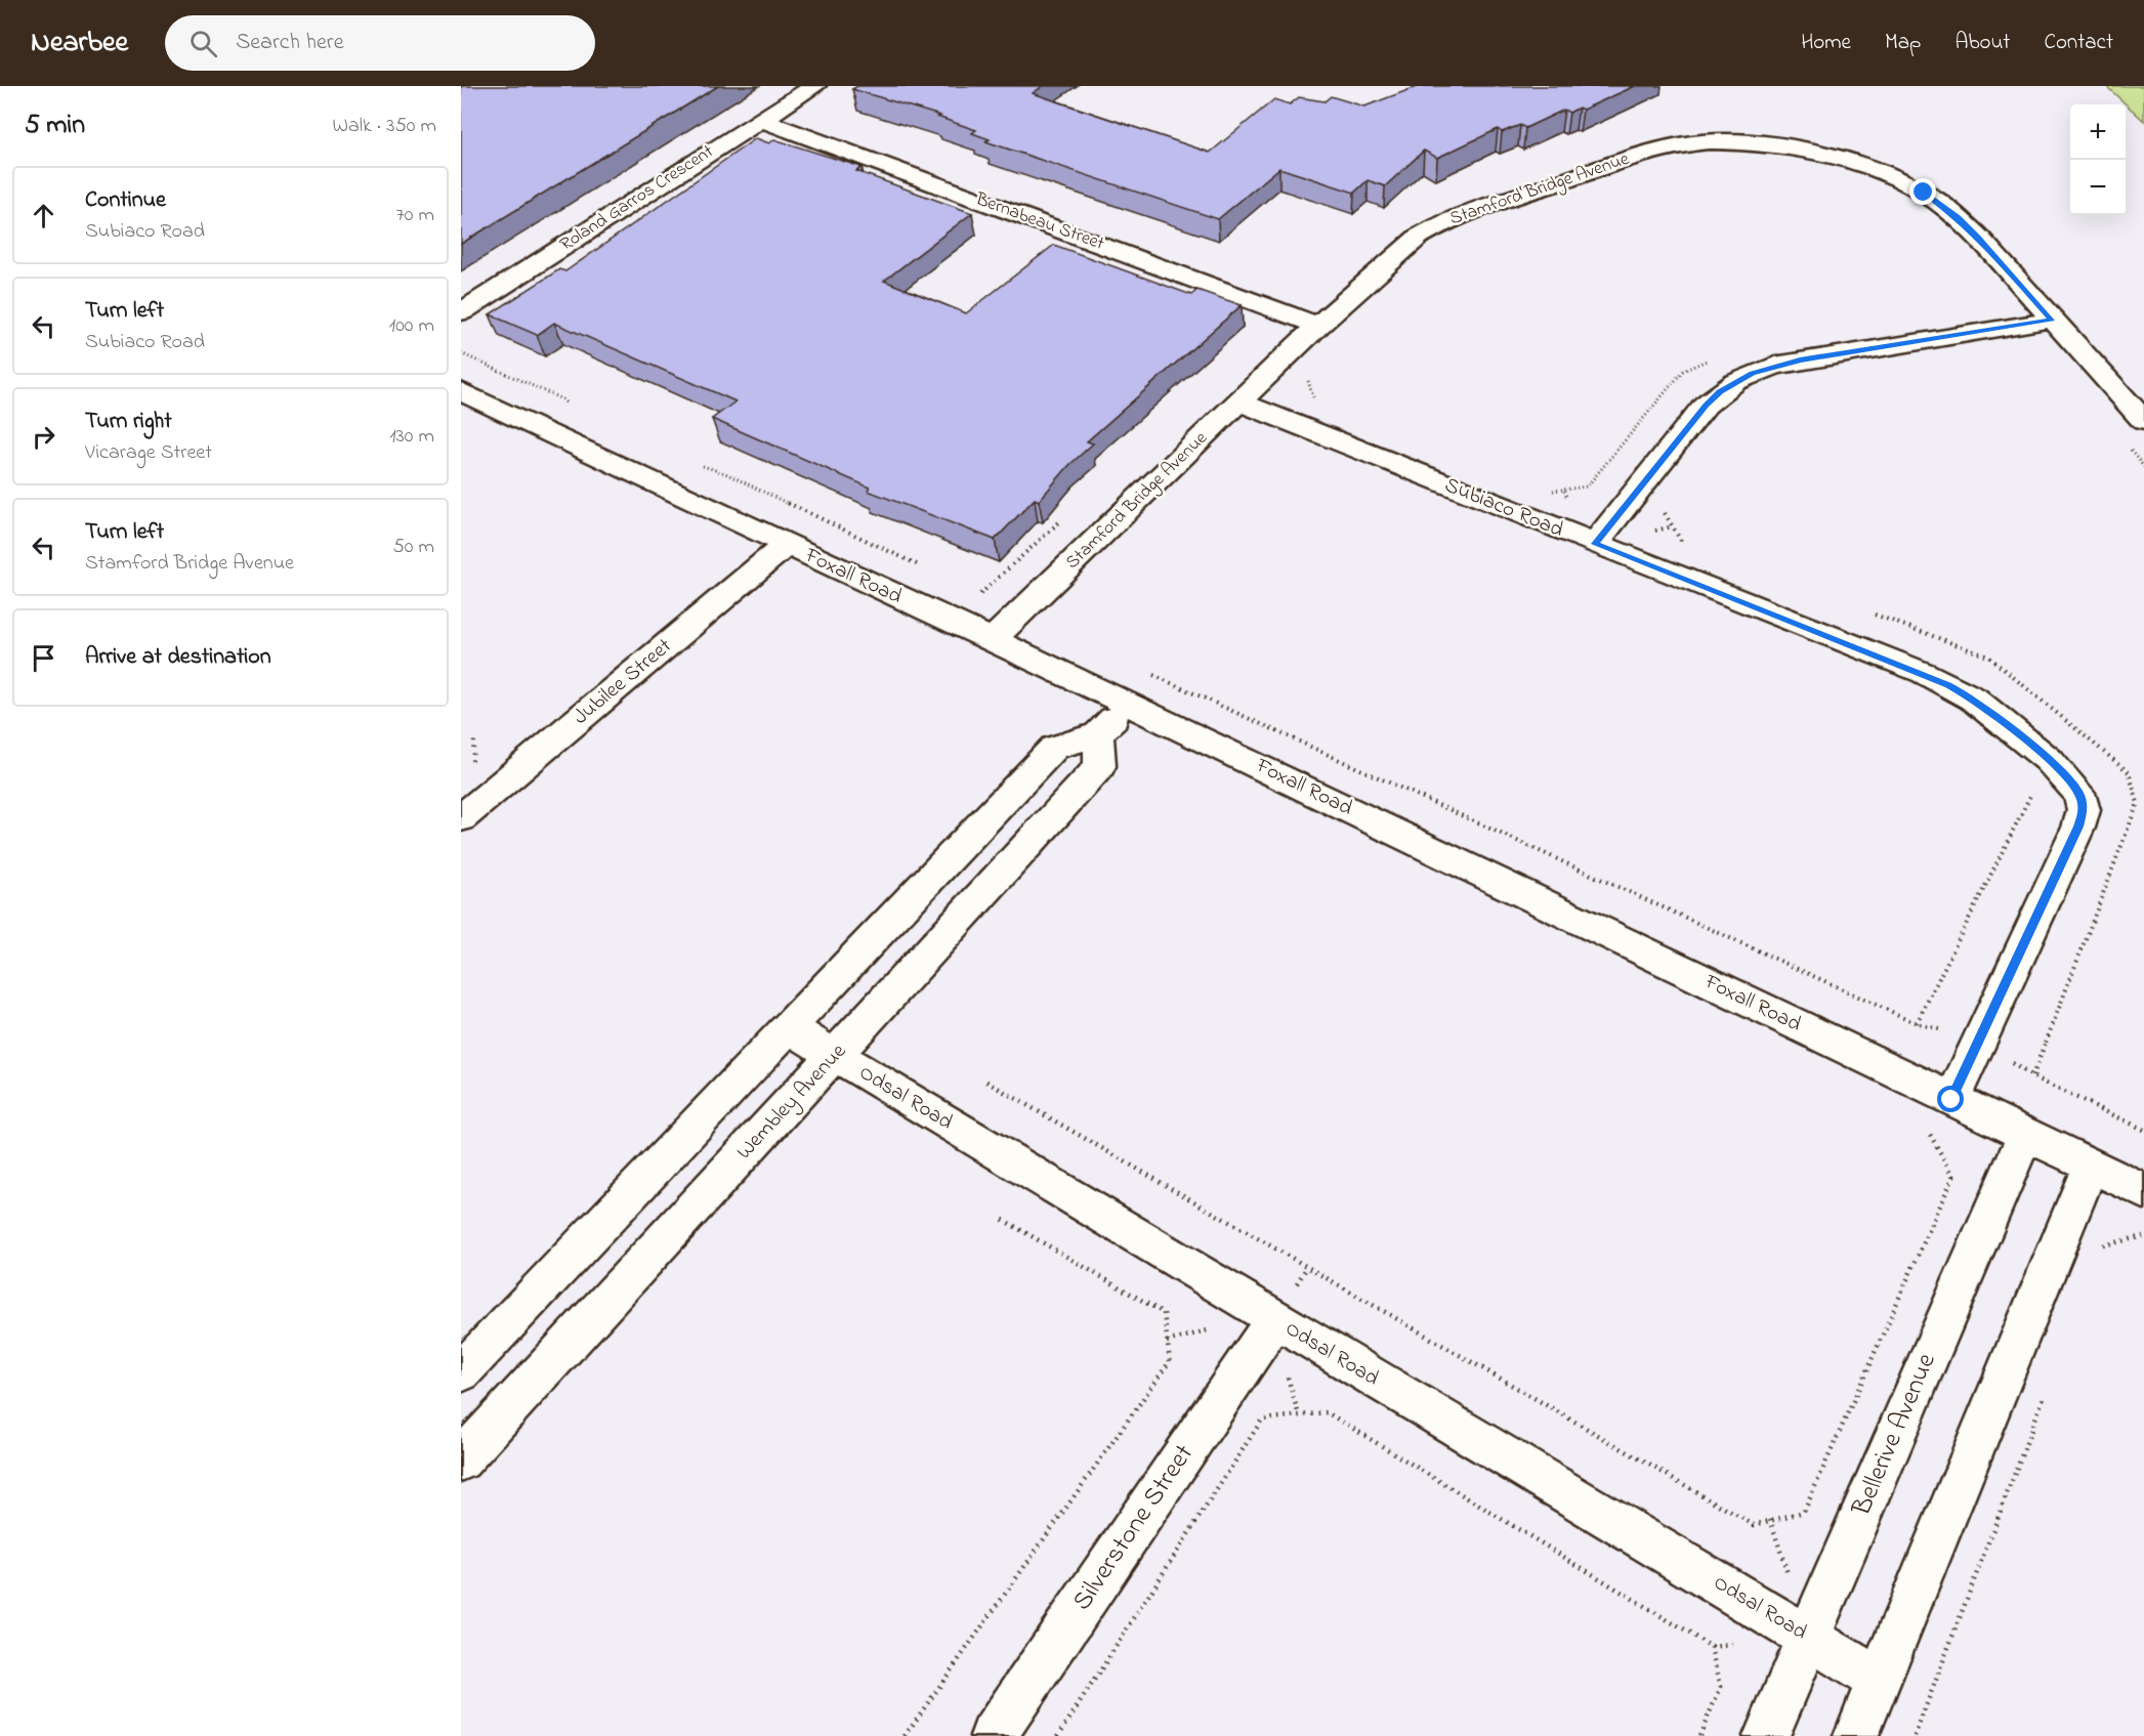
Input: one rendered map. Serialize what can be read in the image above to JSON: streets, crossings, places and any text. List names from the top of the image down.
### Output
{
  "streets": {
    "street": [
      "Stamford Bridge Avenue",
      "Roland Garros Crescent",
      "Bernabeau Street",
      "Subiaco Road",
      "Foxall Road",
      "Jubilee Street",
      "Odsal Road",
      "Wembley Avenue",
      "Bellerive Avenue",
      "Silverstone Street"
    ]
  },
  "crossings": [
    ["Stamford Bridge Avenue", "Bernabeau Street"],
    ["Stamford Bridge Avenue", "Subiaco Road"],
    ["Stamford Bridge Avenue", "Foxall Road"],
    ["Roland Garros Crescent", "Bernabeau Street"],
    ["Subiaco Road", "Foxall Road"],
    ["Foxall Road", "Jubilee Street"],
    ["Foxall Road", "Bellerive Avenue"],
    ["Odsal Road", "Wembley Avenue"],
    ["Odsal Road", "Bellerive Avenue"],
    ["Odsal Road", "Silverstone Street"]
  ],
  "page": {
    "header": "Nearbee",
    "search": "Search here",
    "nav": [
      "Home",
      "Map",
      "About",
      "Contact"
    ],
    "heading": ["5 min", "Walk · 350 m"],
    "map_buttons": ["+", "−"],
    "list": [
      ["Continue", "Subiaco Road", "70 m"],
      ["Turn left", "Subiaco Road", "100 m"],
      ["Turn right", "Vicarage Street", "130 m"],
      ["Turn left", "Stamford Bridge Avenue", "50 m"],
      "Arrive at destination"
    ]
  }
}
